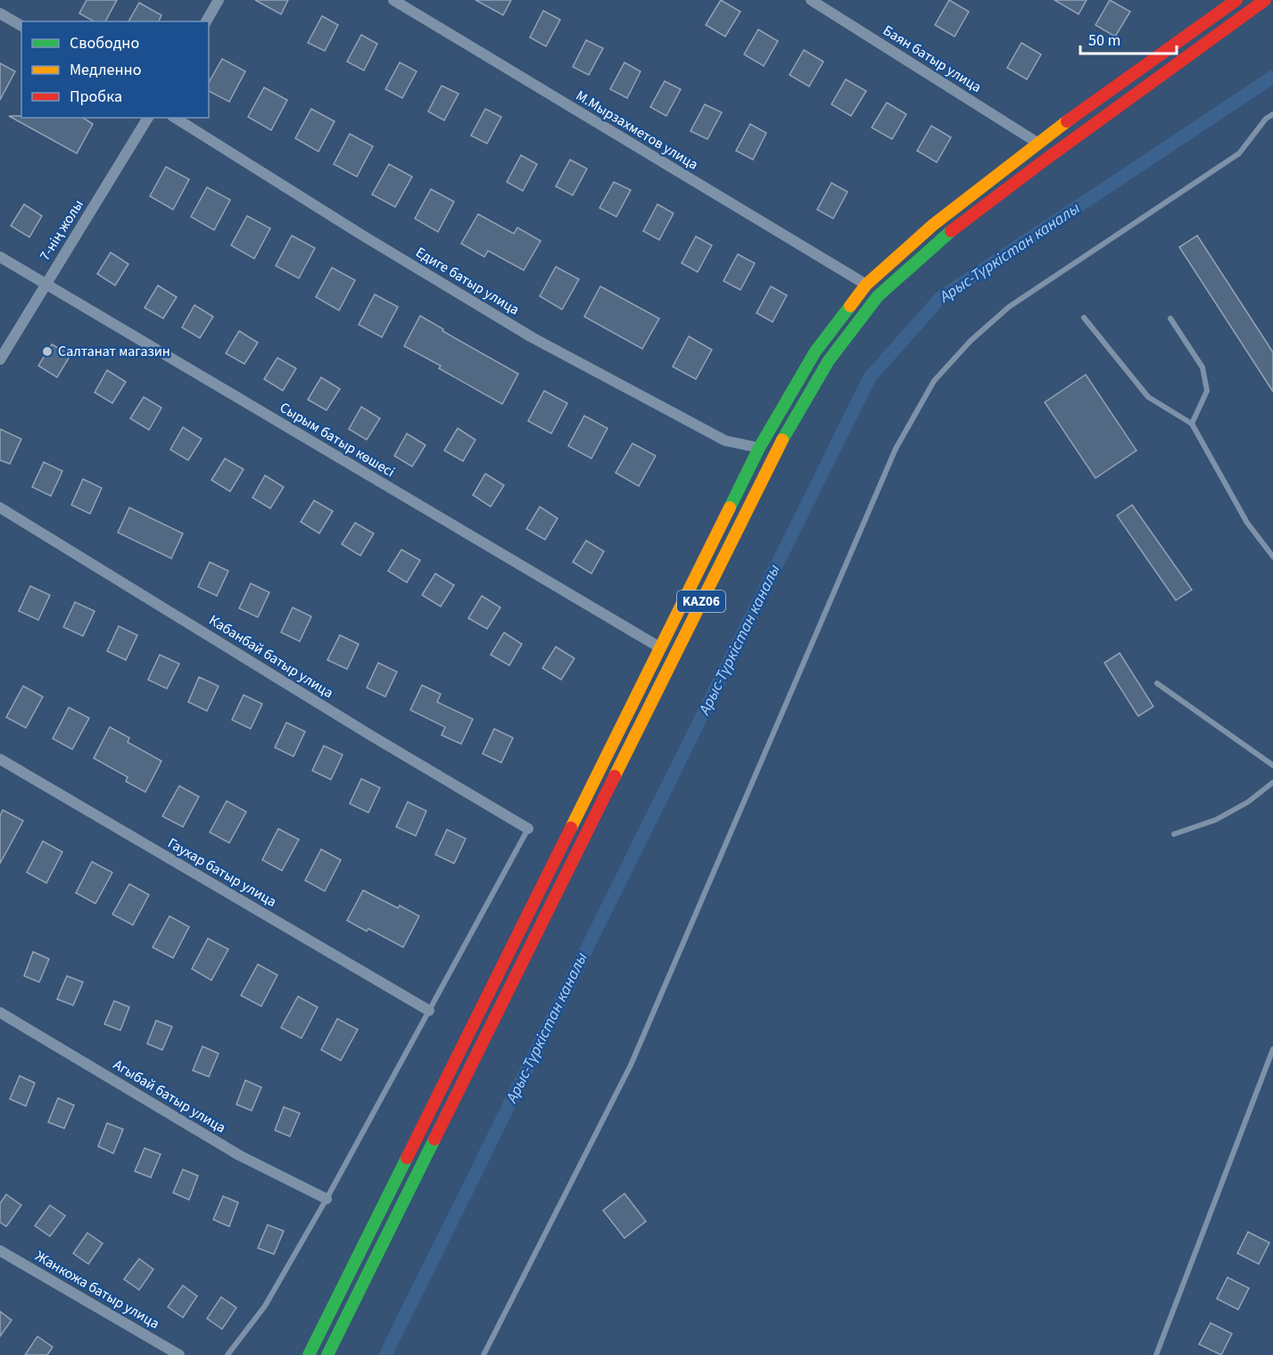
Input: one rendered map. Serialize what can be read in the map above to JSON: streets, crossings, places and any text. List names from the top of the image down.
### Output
{
  "streets": {
    "highway": ["KАZ06"],
    "street": [
      "Баян батыр улица",
      "М.Мырзахметов улица",
      "7-нің жолы",
      "Едиге батыр улица",
      "Сырым батыр көшесі",
      "Кабанбай батыр улица",
      "Гаухар батыр улица",
      "Агыбай батыр улица",
      "Жанкожа батыр улица"
    ]
  },
  "crossings": [
    ["Баян батыр улица", "KАZ06"],
    ["М.Мырзахметов улица", "KАZ06"],
    ["7-нің жолы", "Сырым батыр көшесі"],
    ["Едиге батыр улица", "KАZ06"],
    ["Сырым батыр көшесі", "KАZ06"]
  ],
  "water": ["Арыс-Түркістан каналы"],
  "places": ["Салтанат магазин"],
  "legend": ["Свободно", "Медленно", "Пробка"],
  "scale_bar": "50 m"
}
